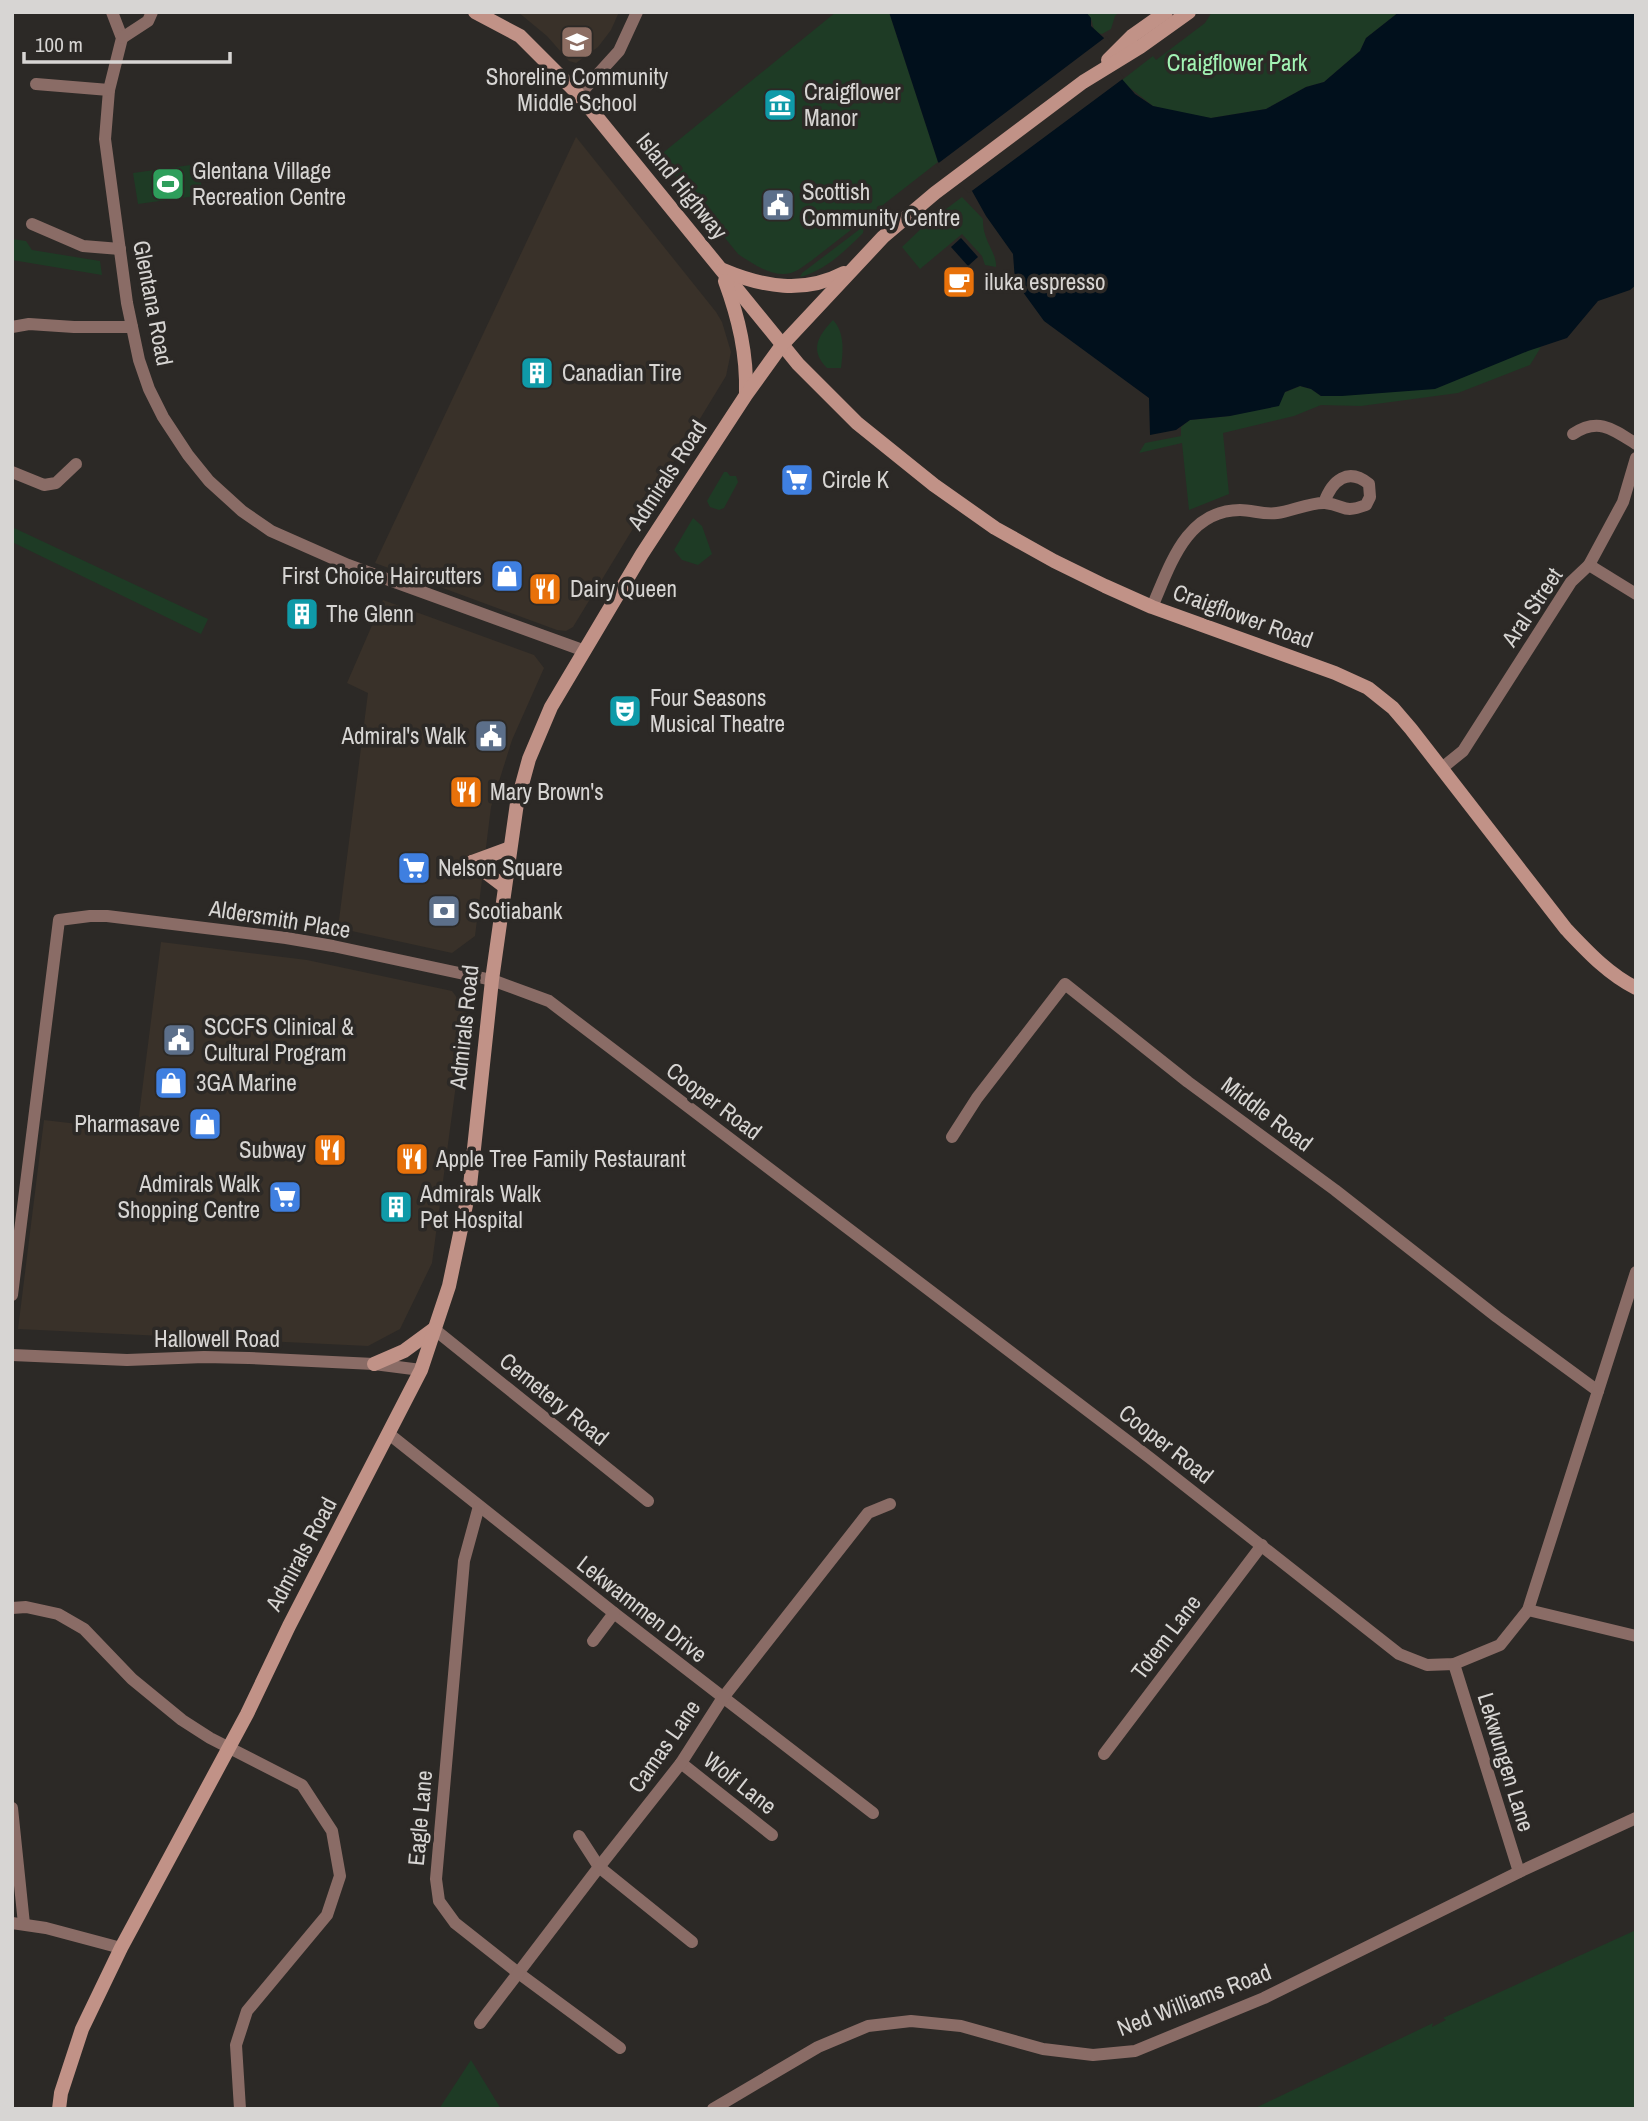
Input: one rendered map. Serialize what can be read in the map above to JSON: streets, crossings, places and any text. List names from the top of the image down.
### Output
{
  "streets": {
    "main road": ["Island Highway", "Admirals Road", "Craigflower Road"],
    "street": [
      "Glentana Road",
      "Aral Street",
      "Aldersmith Place",
      "Cooper Road",
      "Middle Road",
      "Hallowell Road",
      "Cemetery Road",
      "Lekwammen Drive",
      "Totem Lane",
      "Camas Lane",
      "Lekwungen Lane",
      "Wolf Lane",
      "Eagle Lane",
      "Ned Williams Road"
    ]
  },
  "crossings": [
    ["Island Highway", "Admirals Road"],
    ["Island Highway", "Craigflower Road"],
    ["Glentana Road", "Admirals Road"],
    ["Admirals Road", "Craigflower Road"],
    ["Admirals Road", "Aldersmith Place"],
    ["Admirals Road", "Cooper Road"],
    ["Admirals Road", "Hallowell Road"],
    ["Admirals Road", "Cemetery Road"],
    ["Admirals Road", "Lekwammen Drive"],
    ["Aral Street", "Craigflower Road"],
    ["Aldersmith Place", "Cooper Road"],
    ["Cooper Road", "Middle Road"],
    ["Cooper Road", "Totem Lane"],
    ["Cooper Road", "Lekwungen Lane"],
    ["Lekwammen Drive", "Camas Lane"],
    ["Lekwammen Drive", "Eagle Lane"],
    ["Camas Lane", "Wolf Lane"],
    ["Camas Lane", "Eagle Lane"],
    ["Lekwungen Lane", "Ned Williams Road"]
  ],
  "parks": ["Craigflower Park"],
  "places": {
    "school or university": ["Shoreline Community Middle School"],
    "museum": ["Craigflower Manor"],
    "sports": ["Glentana Village Recreation Centre"],
    "public building": ["Scottish Community Centre", "Admiral's Walk", "SCCFS Clinical & Cultural Program"],
    "cafe": ["iluka espresso"],
    "building": ["Canadian Tire", "The Glenn", "Admirals Walk Pet Hospital"],
    "supermarket": ["Circle K", "Nelson Square", "Admirals Walk Shopping Centre"],
    "shop": ["First Choice Haircutters", "3GA Marine", "Pharmasave"],
    "restaurant": [
      "Dairy Queen",
      "Mary Brown's",
      "Subway",
      "Apple Tree Family Restaurant"
    ],
    "theatre": ["Four Seasons Musical Theatre"],
    "bank": ["Scotiabank"]
  },
  "scale_bar": "100 m"
}
